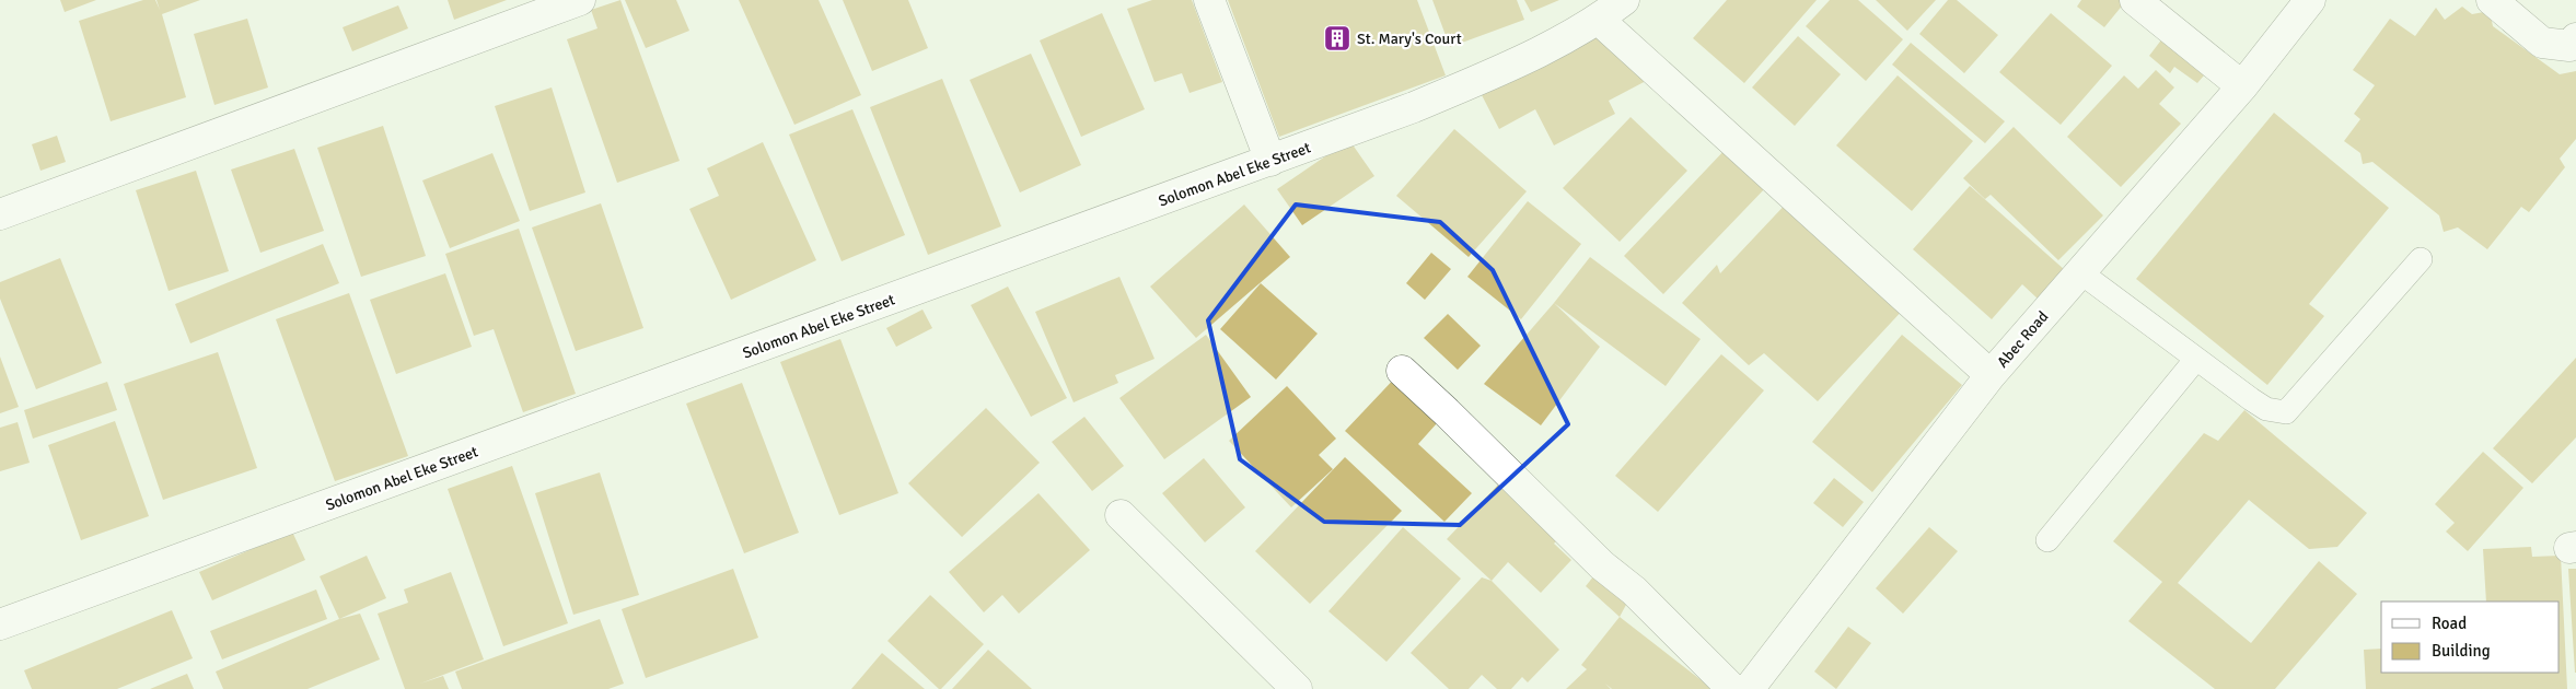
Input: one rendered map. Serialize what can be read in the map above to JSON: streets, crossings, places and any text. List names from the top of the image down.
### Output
{
  "streets": {
    "street": ["Solomon Abel Eke Street", "Abec Road"]
  },
  "places": {
    "building": ["St. Mary's Court"]
  },
  "legend": ["Road", "Building"]
}
